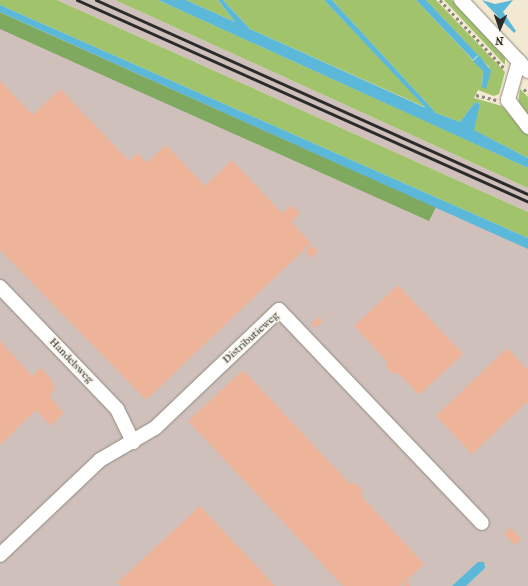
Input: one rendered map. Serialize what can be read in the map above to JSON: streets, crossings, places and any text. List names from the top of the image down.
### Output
{
  "streets": {
    "street": ["Distributieweg", "Handelsweg"]
  },
  "crossings": [
    ["Distributieweg", "Handelsweg"]
  ],
  "north": "bottom"
}
